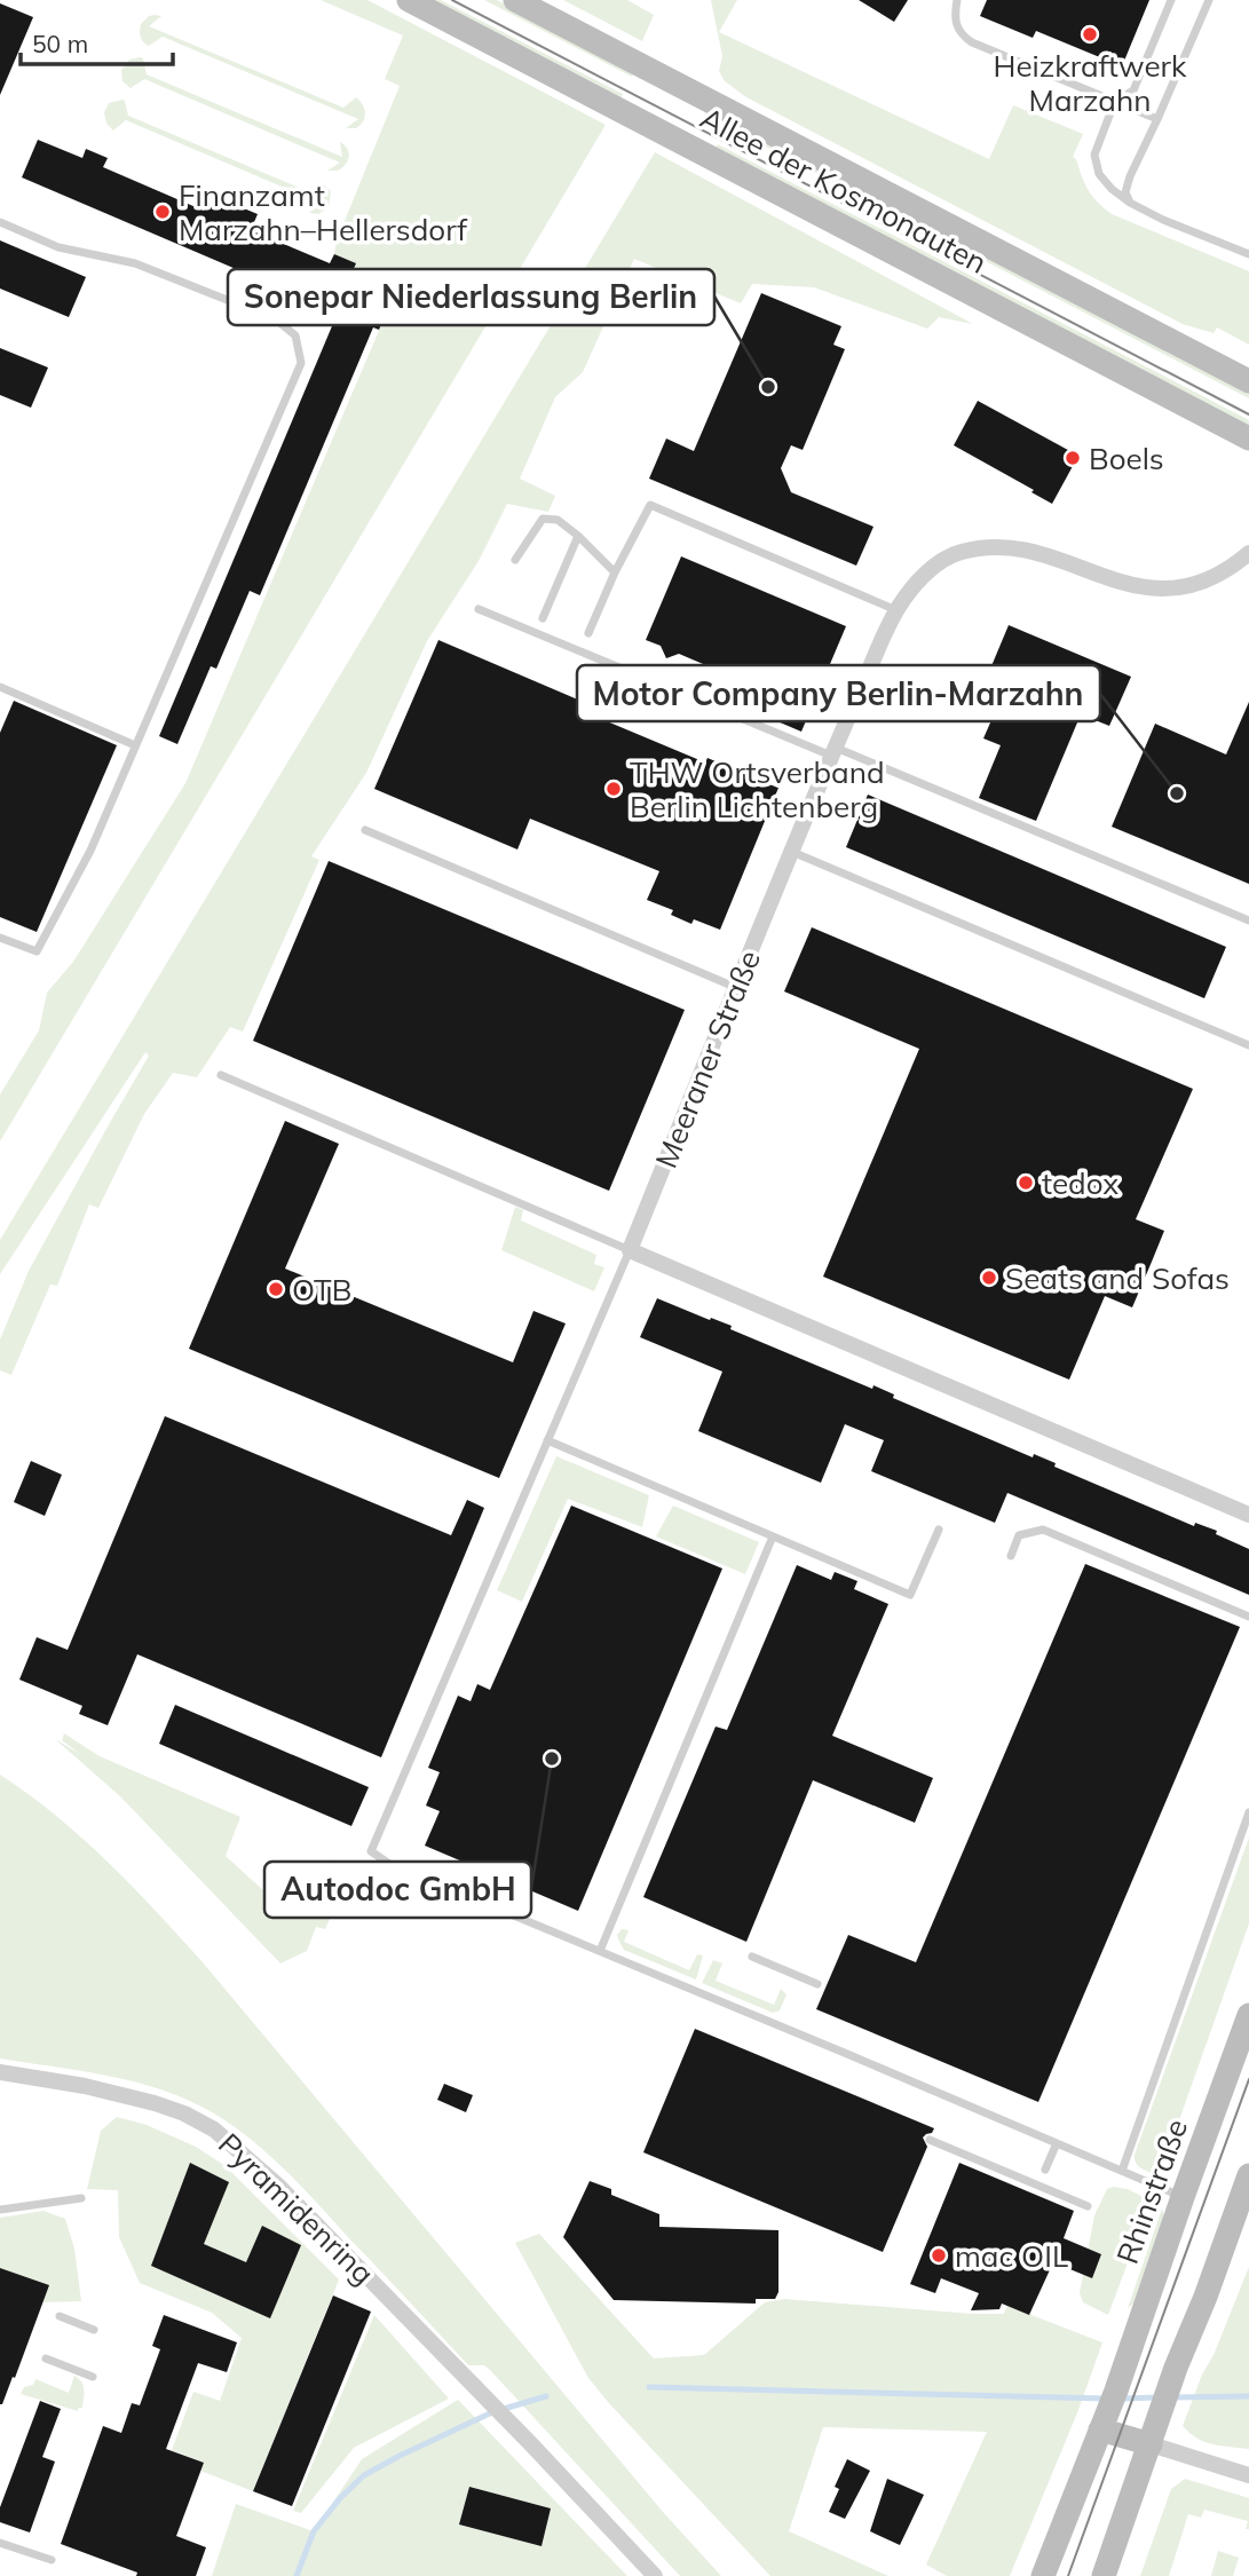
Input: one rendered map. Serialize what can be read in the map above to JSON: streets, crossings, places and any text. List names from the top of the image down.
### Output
{
  "streets": {
    "main road": ["Allee der Kosmonauten", "Rhinstraße"],
    "street": ["Meeraner Straße", "Pyramidenring"]
  },
  "places": [
    "Heizkraftwerk Marzahn",
    "Finanzamt Marzahn–Hellersdorf",
    "Sonepar Niederlassung Berlin",
    "Boels",
    "THW Ortsverband Berlin Lichtenberg",
    "Motor Company Berlin-Marzahn",
    "tedox",
    "Seats and Sofas",
    "OTB",
    "Autodoc GmbH",
    "mac OIL"
  ],
  "scale_bar": "50 m"
}
